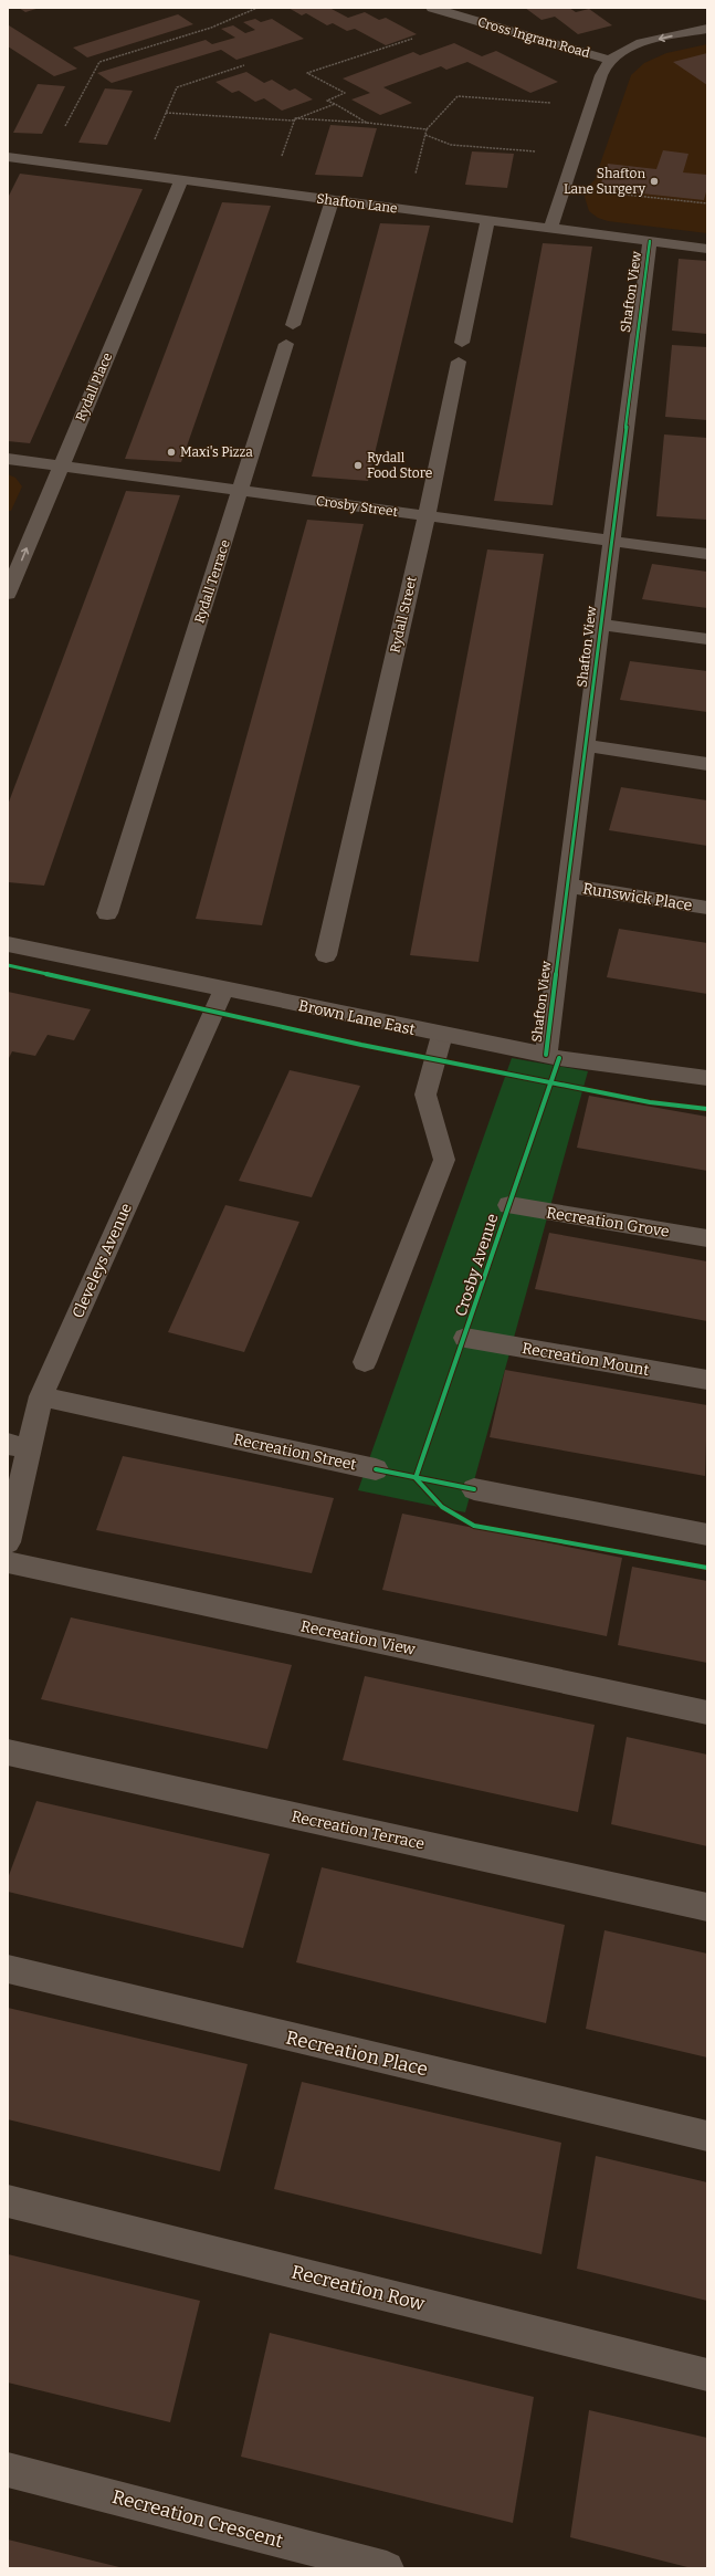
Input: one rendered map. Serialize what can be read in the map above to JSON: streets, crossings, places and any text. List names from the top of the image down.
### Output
{
  "streets": {
    "street": [
      "Cross Ingram Road",
      "Shafton Lane",
      "Shafton View",
      "Rydall Place",
      "Crosby Street",
      "Rydall Terrace",
      "Rydall Street",
      "Runswick Place",
      "Brown Lane East",
      "Recreation Grove",
      "Cleveleys Avenue",
      "Recreation Mount",
      "Recreation Street",
      "Recreation View",
      "Recreation Terrace",
      "Recreation Place",
      "Recreation Row",
      "Recreation Crescent"
    ],
    "cycle path": ["Crosby Avenue"]
  },
  "crossings": [
    ["Shafton Lane", "Shafton View"],
    ["Shafton Lane", "Rydall Place"],
    ["Shafton View", "Crosby Street"],
    ["Shafton View", "Runswick Place"],
    ["Shafton View", "Brown Lane East"],
    ["Rydall Place", "Crosby Street"],
    ["Crosby Street", "Rydall Terrace"],
    ["Crosby Street", "Rydall Street"],
    ["Brown Lane East", "Cleveleys Avenue"],
    ["Cleveleys Avenue", "Recreation Street"]
  ],
  "places": ["Shafton Lane Surgery", "Maxi's Pizza", "Rydall Food Store"]
}
